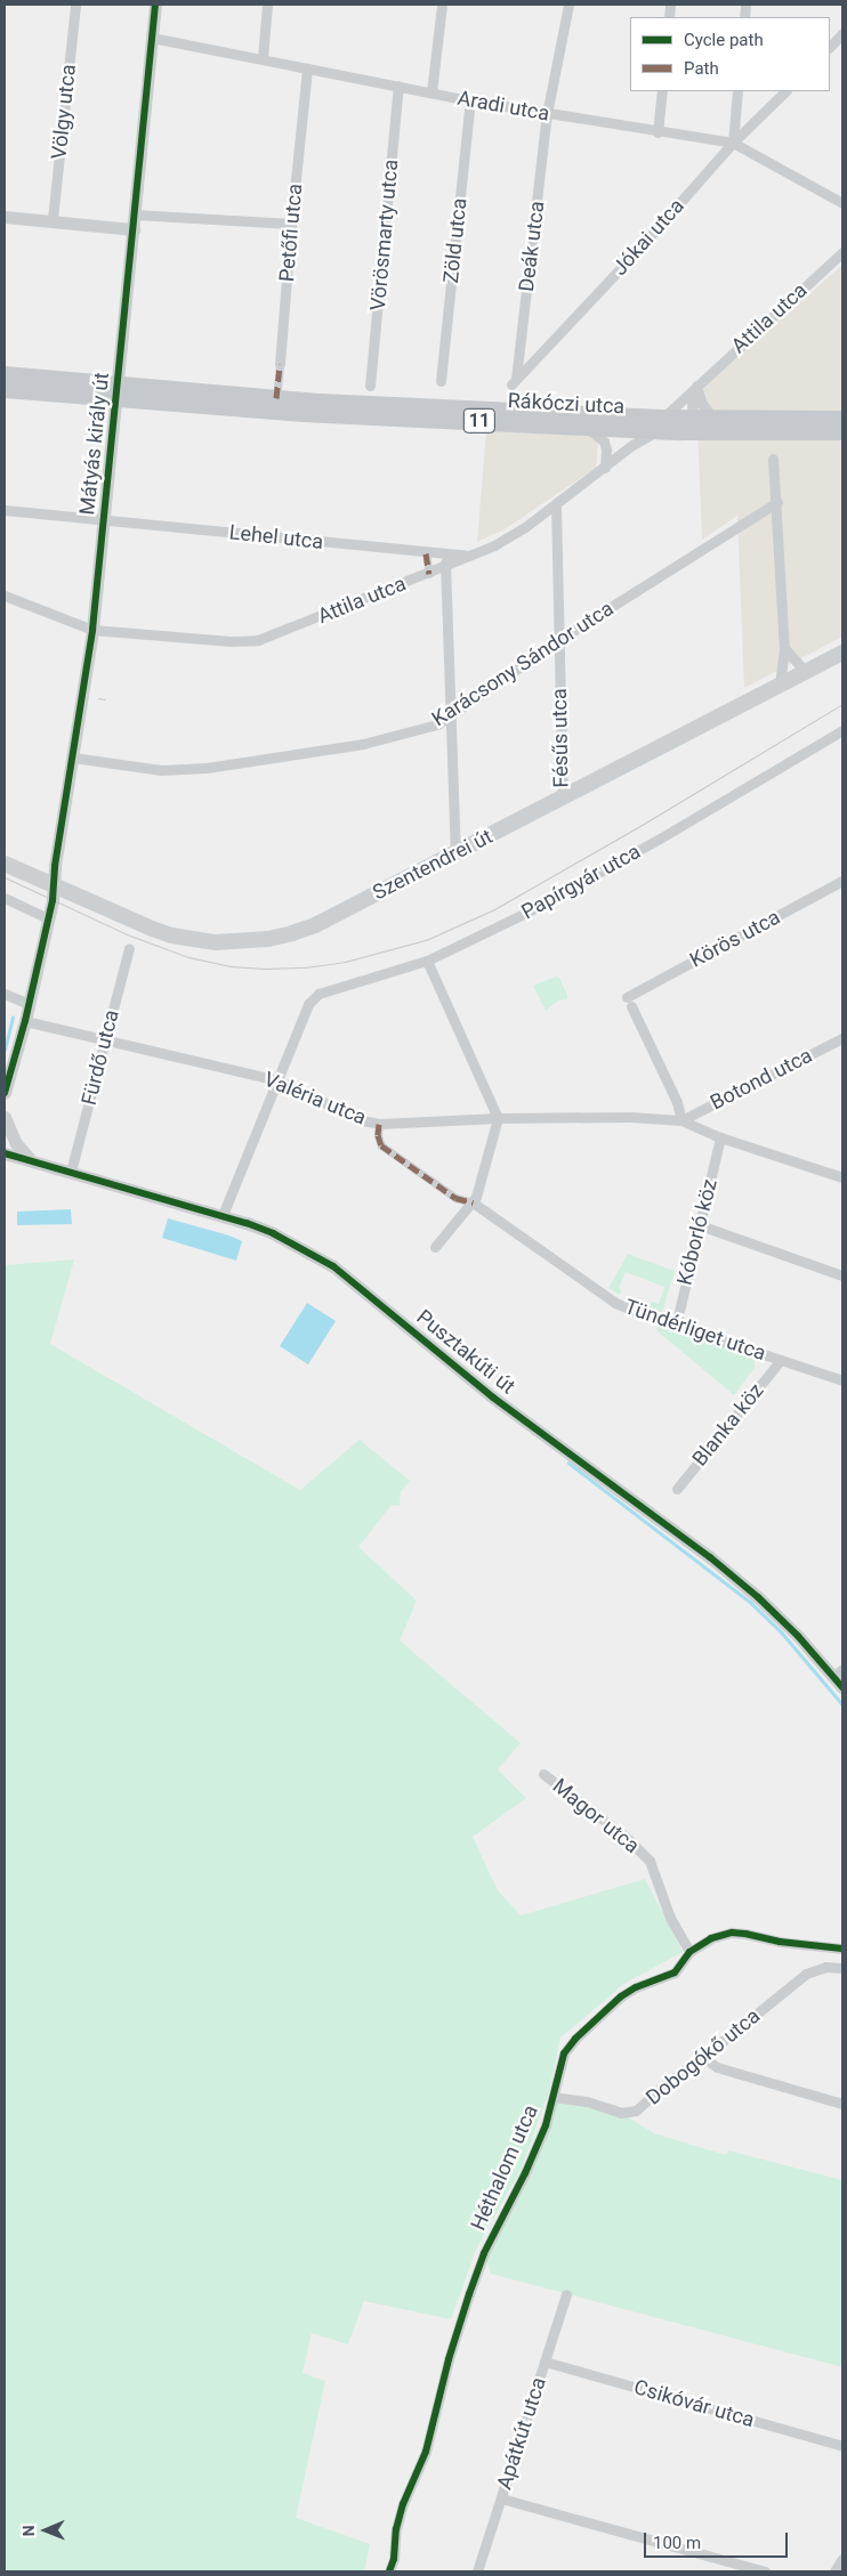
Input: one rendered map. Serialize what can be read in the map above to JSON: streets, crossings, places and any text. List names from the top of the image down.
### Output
{
  "streets": {
    "main road": ["Rákóczi utca", "11", "Szentendrei út"],
    "street": [
      "Aradi utca",
      "Völgy utca",
      "Petőfi utca",
      "Vörösmarty utca",
      "Jókai utca",
      "Zöld utca",
      "Deák utca",
      "Attila utca",
      "Mátyás király út",
      "Lehel utca",
      "Karácsony Sándor utca",
      "Fésűs utca",
      "Papírgyár utca",
      "Körös utca",
      "Fürdő utca",
      "Botond utca",
      "Valéria utca",
      "Kóborló köz",
      "Tündérliget utca",
      "Pusztakúti út",
      "Blanka köz",
      "Magor utca",
      "Dobogókő utca",
      "Héthalom utca",
      "Csikóvár utca",
      "Apátkút utca"
    ]
  },
  "crossings": [
    ["Aradi utca", "Petőfi utca"],
    ["Aradi utca", "Vörösmarty utca"],
    ["Aradi utca", "Jókai utca"],
    ["Aradi utca", "Zöld utca"],
    ["Aradi utca", "Deák utca"],
    ["Aradi utca", "Mátyás király út"],
    ["Petőfi utca", "Rákóczi utca"],
    ["Jókai utca", "Deák utca"],
    ["Attila utca", "Rákóczi utca"],
    ["Attila utca", "Mátyás király út"],
    ["Attila utca", "Lehel utca"],
    ["Attila utca", "Fésűs utca"],
    ["Rákóczi utca", "11"],
    ["Rákóczi utca", "Mátyás király út"],
    ["11", "Mátyás király út"],
    ["Mátyás király út", "Lehel utca"],
    ["Mátyás király út", "Karácsony Sándor utca"],
    ["Mátyás király út", "Szentendrei út"],
    ["Mátyás király út", "Valéria utca"],
    ["Karácsony Sándor utca", "Fésűs utca"],
    ["Fésűs utca", "Szentendrei út"],
    ["Papírgyár utca", "Valéria utca"],
    ["Körös utca", "Botond utca"],
    ["Körös utca", "Valéria utca"],
    ["Fürdő utca", "Valéria utca"],
    ["Botond utca", "Valéria utca"],
    ["Kóborló köz", "Tündérliget utca"],
    ["Tündérliget utca", "Blanka köz"],
    ["Magor utca", "Héthalom utca"],
    ["Dobogókő utca", "Héthalom utca"],
    ["Csikóvár utca", "Apátkút utca"]
  ],
  "legend": ["Cycle path", "Path"],
  "scale_bar": "100 m",
  "north": "left"
}
